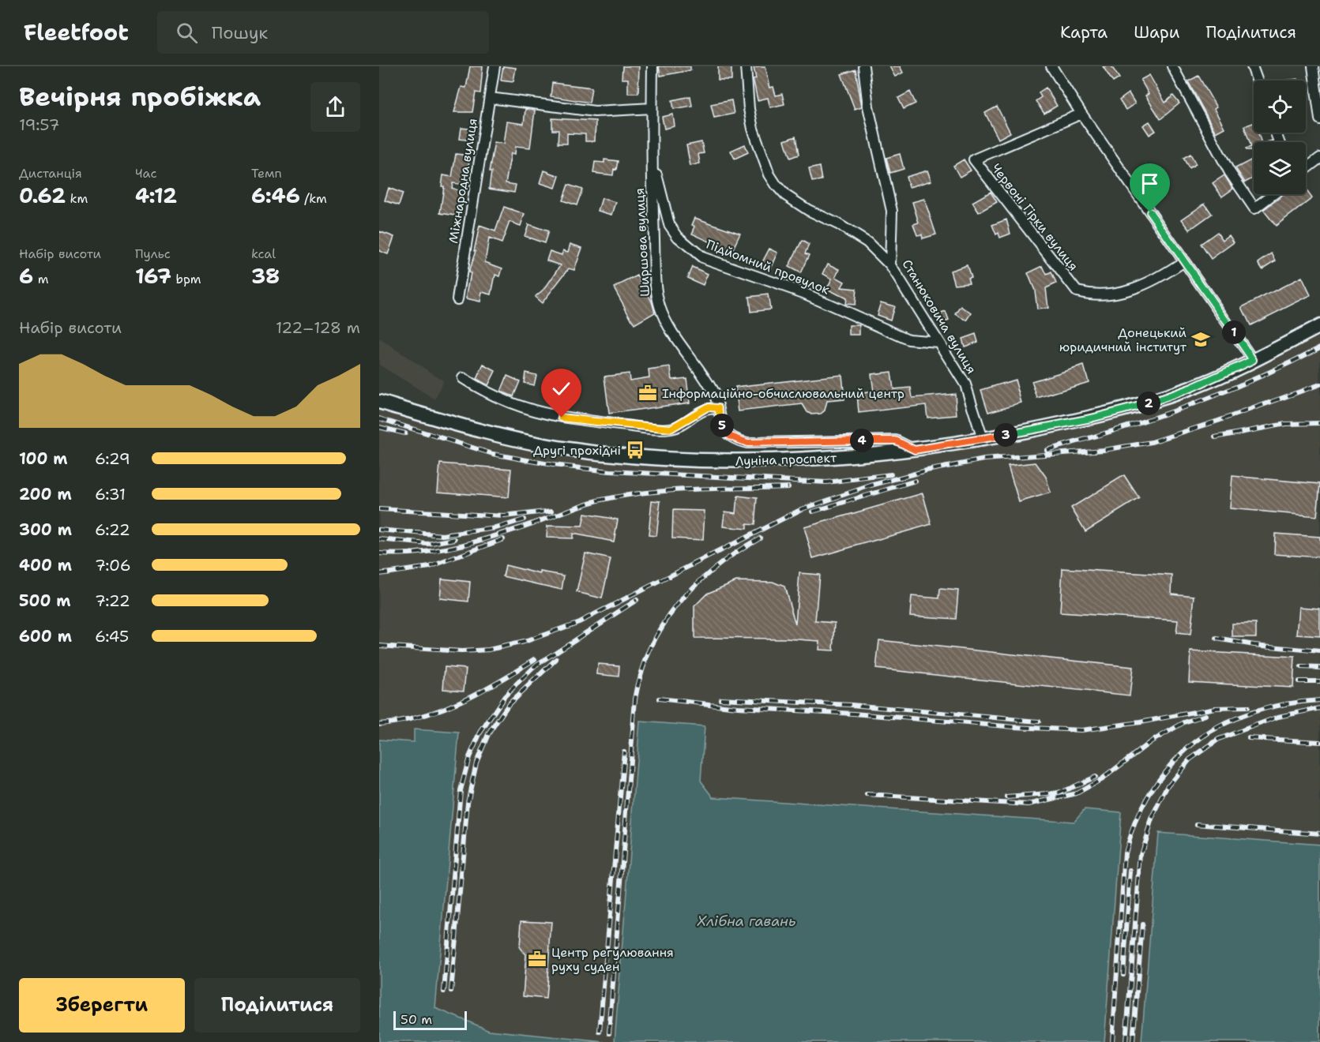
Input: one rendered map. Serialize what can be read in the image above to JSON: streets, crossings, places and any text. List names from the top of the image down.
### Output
{
  "streets": {
    "street": [
      "Міжнародна вулиця",
      "Червоні Гірки вулиця",
      "Ширшова вулиця",
      "Підйомний провулок",
      "Станюковича вулиця",
      "Луніна проспект"
    ]
  },
  "crossings": [
    ["Ширшова вулиця", "Підйомний провулок"],
    ["Ширшова вулиця", "Луніна проспект"],
    ["Підйомний провулок", "Станюковича вулиця"],
    ["Станюковича вулиця", "Луніна проспект"]
  ],
  "water": ["Хлібна гавань"],
  "places": {
    "school or university": ["Донецький юридичний інститут"],
    "office": ["Інформаційно-обчислювальний центр", "Центр регулювання руху суден"],
    "bus stop": ["Другі прохідні"]
  },
  "scale_bar": "50 m",
  "page": {
    "header": "Fleetfoot",
    "search": "Пошук",
    "nav": ["Карта", "Шари", "Поділитися"],
    "heading": ["Вечірня пробіжка", "19:57"],
    "stats": [
      ["Дистанція", "0.62 km"],
      ["Час", "4:12"],
      ["Темп", "6:46 /km"],
      ["Набір висоти", "6 m"],
      ["Пульс", "167 bpm"],
      ["kcal", "38"]
    ],
    "chart": ["Набір висоти", "122–128 m"],
    "pins": [
      "1",
      "2",
      "5",
      "3",
      "4"
    ],
    "list": [
      {
        "name": "100 m",
        "note": "6:29"
      },
      {
        "name": "200 m",
        "note": "6:31"
      },
      {
        "name": "300 m",
        "note": "6:22"
      },
      {
        "name": "400 m",
        "note": "7:06"
      },
      {
        "name": "500 m",
        "note": "7:22"
      },
      {
        "name": "600 m",
        "note": "6:45"
      }
    ],
    "buttons": ["Зберегти", "Поділитися"],
    "scale": "50 m"
  }
}
